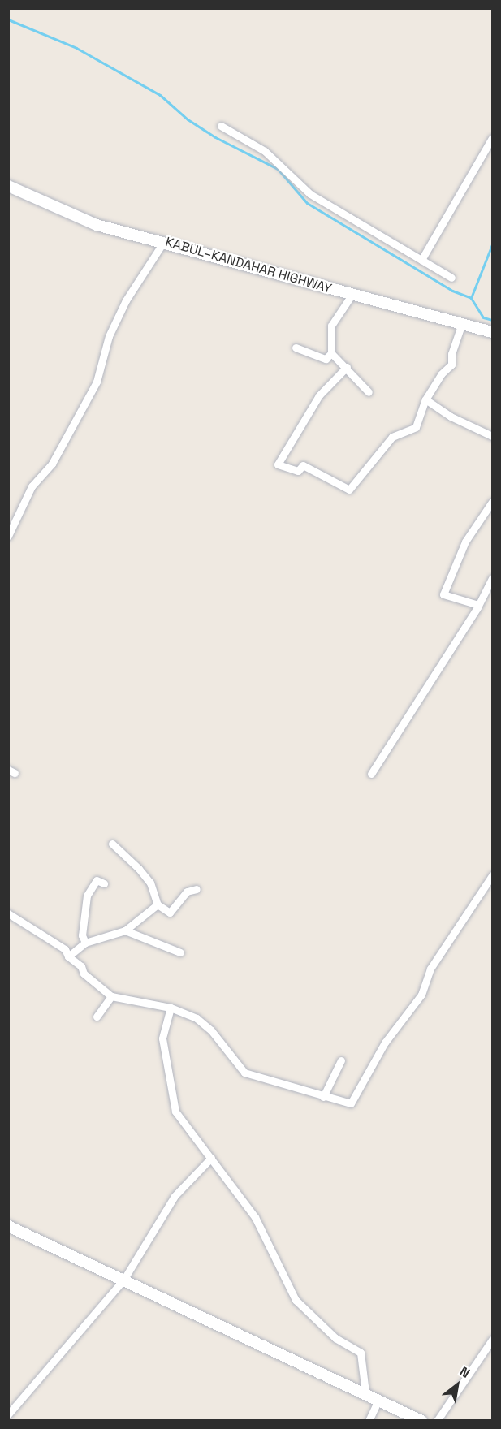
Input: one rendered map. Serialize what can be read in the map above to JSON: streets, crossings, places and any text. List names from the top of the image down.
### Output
{
  "streets": {
    "main road": ["KABUL–KANDAHAR HIGHWAY"]
  },
  "north": "top right"
}
